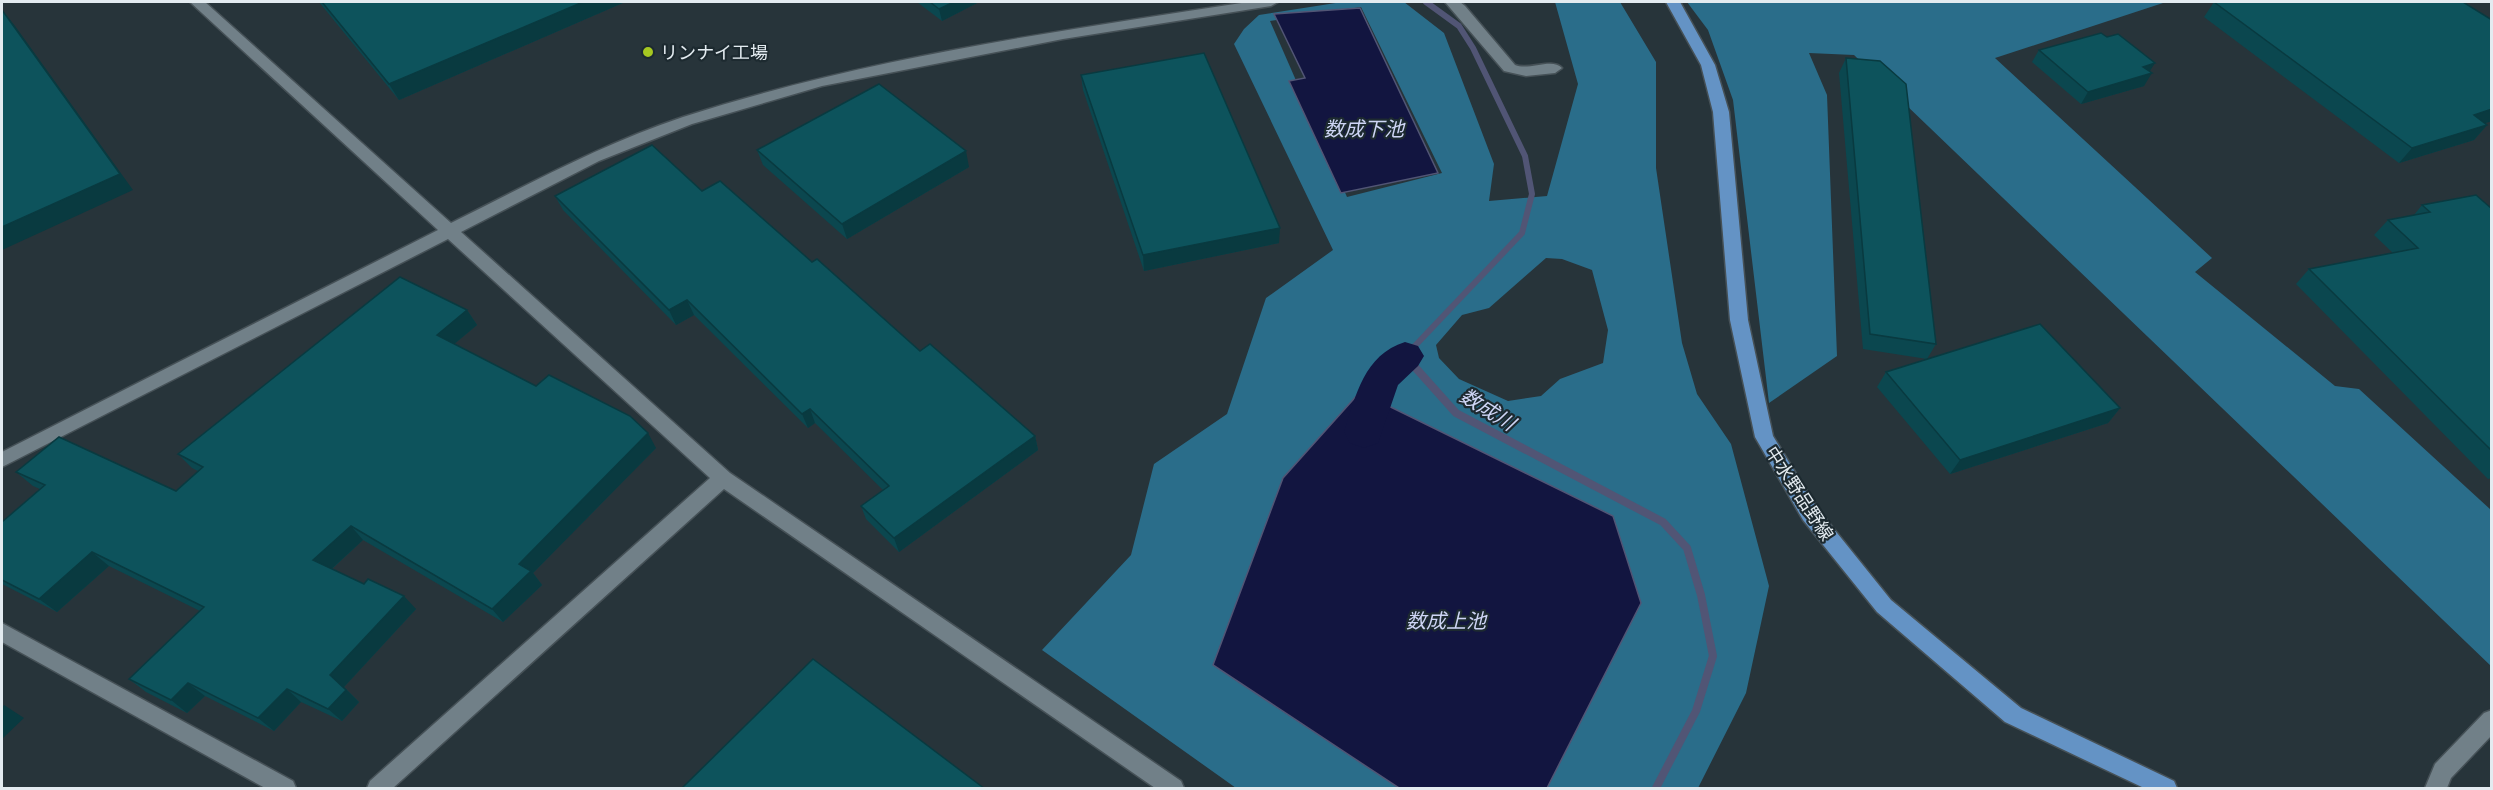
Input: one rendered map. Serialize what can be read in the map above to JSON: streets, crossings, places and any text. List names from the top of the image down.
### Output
{
  "streets": {
    "main road": ["中水野品野線"]
  },
  "water": ["数成下池", "数成川", "数成上池"],
  "places": ["リンナイ工場"]
}
